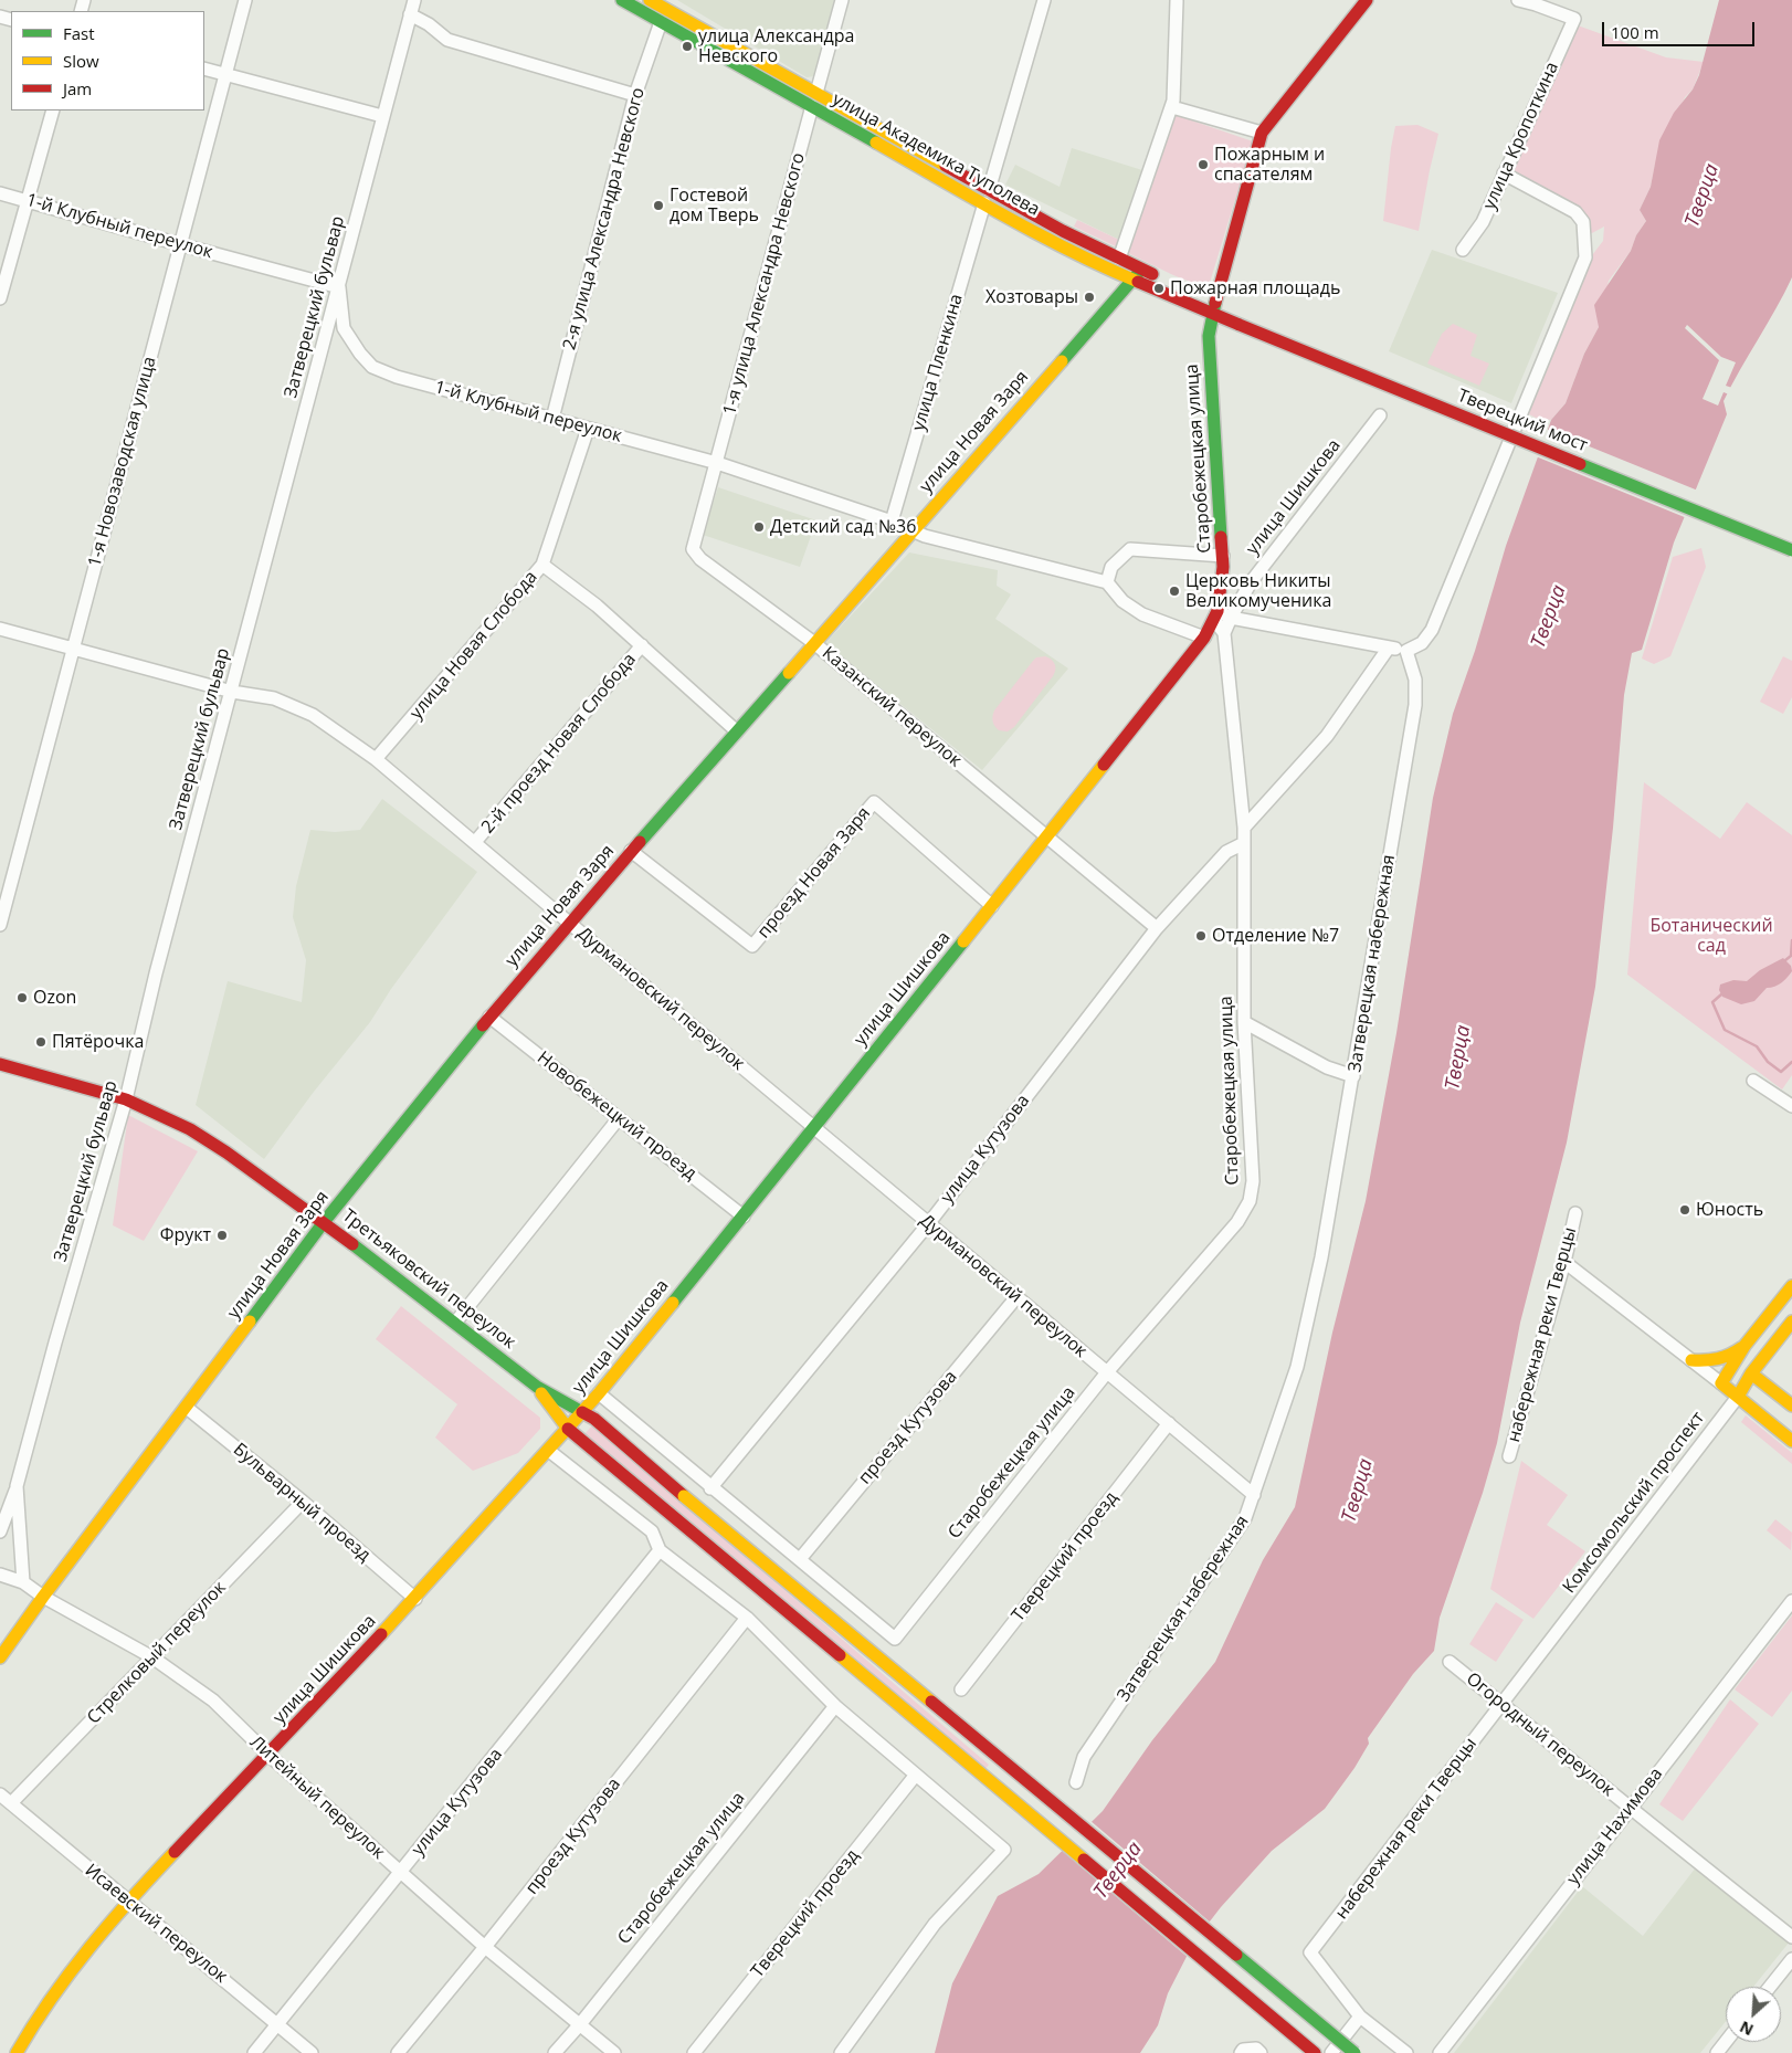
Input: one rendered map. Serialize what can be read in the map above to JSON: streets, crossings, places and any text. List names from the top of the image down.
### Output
{
  "streets": {
    "main road": [
      "улица Академика Туполева",
      "Тверецкий мост",
      "улица Новая Заря",
      "Старобежецкая улица",
      "улица Шишкова",
      "Третьяковский переулок",
      "Комсомольский проспект"
    ],
    "street": [
      "улица Кропоткина",
      "2-я улица Александра Невского",
      "1-й Клубный переулок",
      "1-я улица Александра Невского",
      "Затверецкий бульвар",
      "улица Пленкина",
      "1-я Новозаводская улица",
      "улица Новая Слобода",
      "Казанский переулок",
      "2-й проезд Новая Слобода",
      "проезд Новая Заря",
      "Затверецкая набережная",
      "Дурмановский переулок",
      "Новобежецкий проезд",
      "улица Кутузова",
      "набережная реки Тверцы",
      "проезд Кутузова",
      "Бульварный проезд",
      "Тверецкий проезд",
      "Стрелковый переулок",
      "Огородный переулок",
      "Литейный переулок",
      "улица Нахимова",
      "Исаевский переулок"
    ]
  },
  "crossings": [
    ["улица Академика Туполева", "2-я улица Александра Невского"],
    ["улица Академика Туполева", "1-я улица Александра Невского"],
    ["улица Академика Туполева", "улица Пленкина"],
    ["улица Академика Туполева", "Тверецкий мост"],
    ["улица Академика Туполева", "улица Новая Заря"],
    ["улица Академика Туполева", "Старобежецкая улица"],
    ["2-я улица Александра Невского", "1-й Клубный переулок"],
    ["1-й Клубный переулок", "1-я улица Александра Невского"],
    ["1-й Клубный переулок", "Затверецкий бульвар"],
    ["1-й Клубный переулок", "улица Пленкина"],
    ["1-й Клубный переулок", "улица Новая Заря"],
    ["1-й Клубный переулок", "1-я Новозаводская улица"],
    ["1-й Клубный переулок", "улица Новая Слобода"],
    ["1-й Клубный переулок", "Казанский переулок"],
    ["1-я улица Александра Невского", "Казанский переулок"],
    ["Затверецкий бульвар", "Дурмановский переулок"],
    ["Затверецкий бульвар", "Третьяковский переулок"],
    ["Затверецкий бульвар", "Литейный переулок"],
    ["улица Новая Заря", "Казанский переулок"],
    ["улица Новая Заря", "проезд Новая Заря"],
    ["улица Новая Заря", "Дурмановский переулок"],
    ["улица Новая Заря", "Новобежецкий проезд"],
    ["улица Новая Заря", "Третьяковский переулок"],
    ["улица Новая Заря", "Бульварный проезд"],
    ["улица Новая Заря", "Литейный переулок"],
    ["Старобежецкая улица", "улица Шишкова"],
    ["Старобежецкая улица", "Дурмановский переулок"],
    ["Старобежецкая улица", "улица Кутузова"],
    ["Старобежецкая улица", "проезд Кутузова"],
    ["Старобежецкая улица", "Литейный переулок"],
    ["1-я Новозаводская улица", "Дурмановский переулок"],
    ["улица Шишкова", "Казанский переулок"],
    ["улица Шишкова", "проезд Новая Заря"],
    ["улица Шишкова", "Дурмановский переулок"],
    ["улица Шишкова", "Новобежецкий проезд"],
    ["улица Шишкова", "Третьяковский переулок"],
    ["улица Шишкова", "Бульварный проезд"],
    ["улица Шишкова", "Литейный переулок"],
    ["улица Шишкова", "Исаевский переулок"],
    ["улица Новая Слобода", "Дурмановский переулок"],
    ["Казанский переулок", "улица Кутузова"],
    ["2-й проезд Новая Слобода", "Дурмановский переулок"],
    ["Затверецкая набережная", "Дурмановский переулок"],
    ["Дурмановский переулок", "улица Кутузова"],
    ["Дурмановский переулок", "проезд Кутузова"],
    ["Дурмановский переулок", "Тверецкий проезд"],
    ["улица Кутузова", "Литейный переулок"],
    ["улица Кутузова", "Исаевский переулок"],
    ["набережная реки Тверцы", "Комсомольский проспект"],
    ["набережная реки Тверцы", "Огородный переулок"],
    ["проезд Кутузова", "Литейный переулок"],
    ["Бульварный проезд", "Стрелковый переулок"],
    ["Комсомольский проспект", "Огородный переулок"],
    ["Стрелковый переулок", "Литейный переулок"],
    ["Стрелковый переулок", "Исаевский переулок"],
    ["Огородный переулок", "улица Нахимова"]
  ],
  "water": ["Тверца"],
  "parks": ["Ботанический сад"],
  "places": [
    "улица Александра Невского",
    "Пожарным и спасателям",
    "Гостевой дом Тверь",
    "Пожарная площадь",
    "Хозтовары",
    "Детский сад №36",
    "Церковь Никиты Великомученика",
    "Отделение №7",
    "Ozon",
    "Пятёрочка",
    "Юность",
    "Фрукт"
  ],
  "legend": ["Fast", "Slow", "Jam"],
  "scale_bar": "100 m",
  "north": "bottom left"
}
